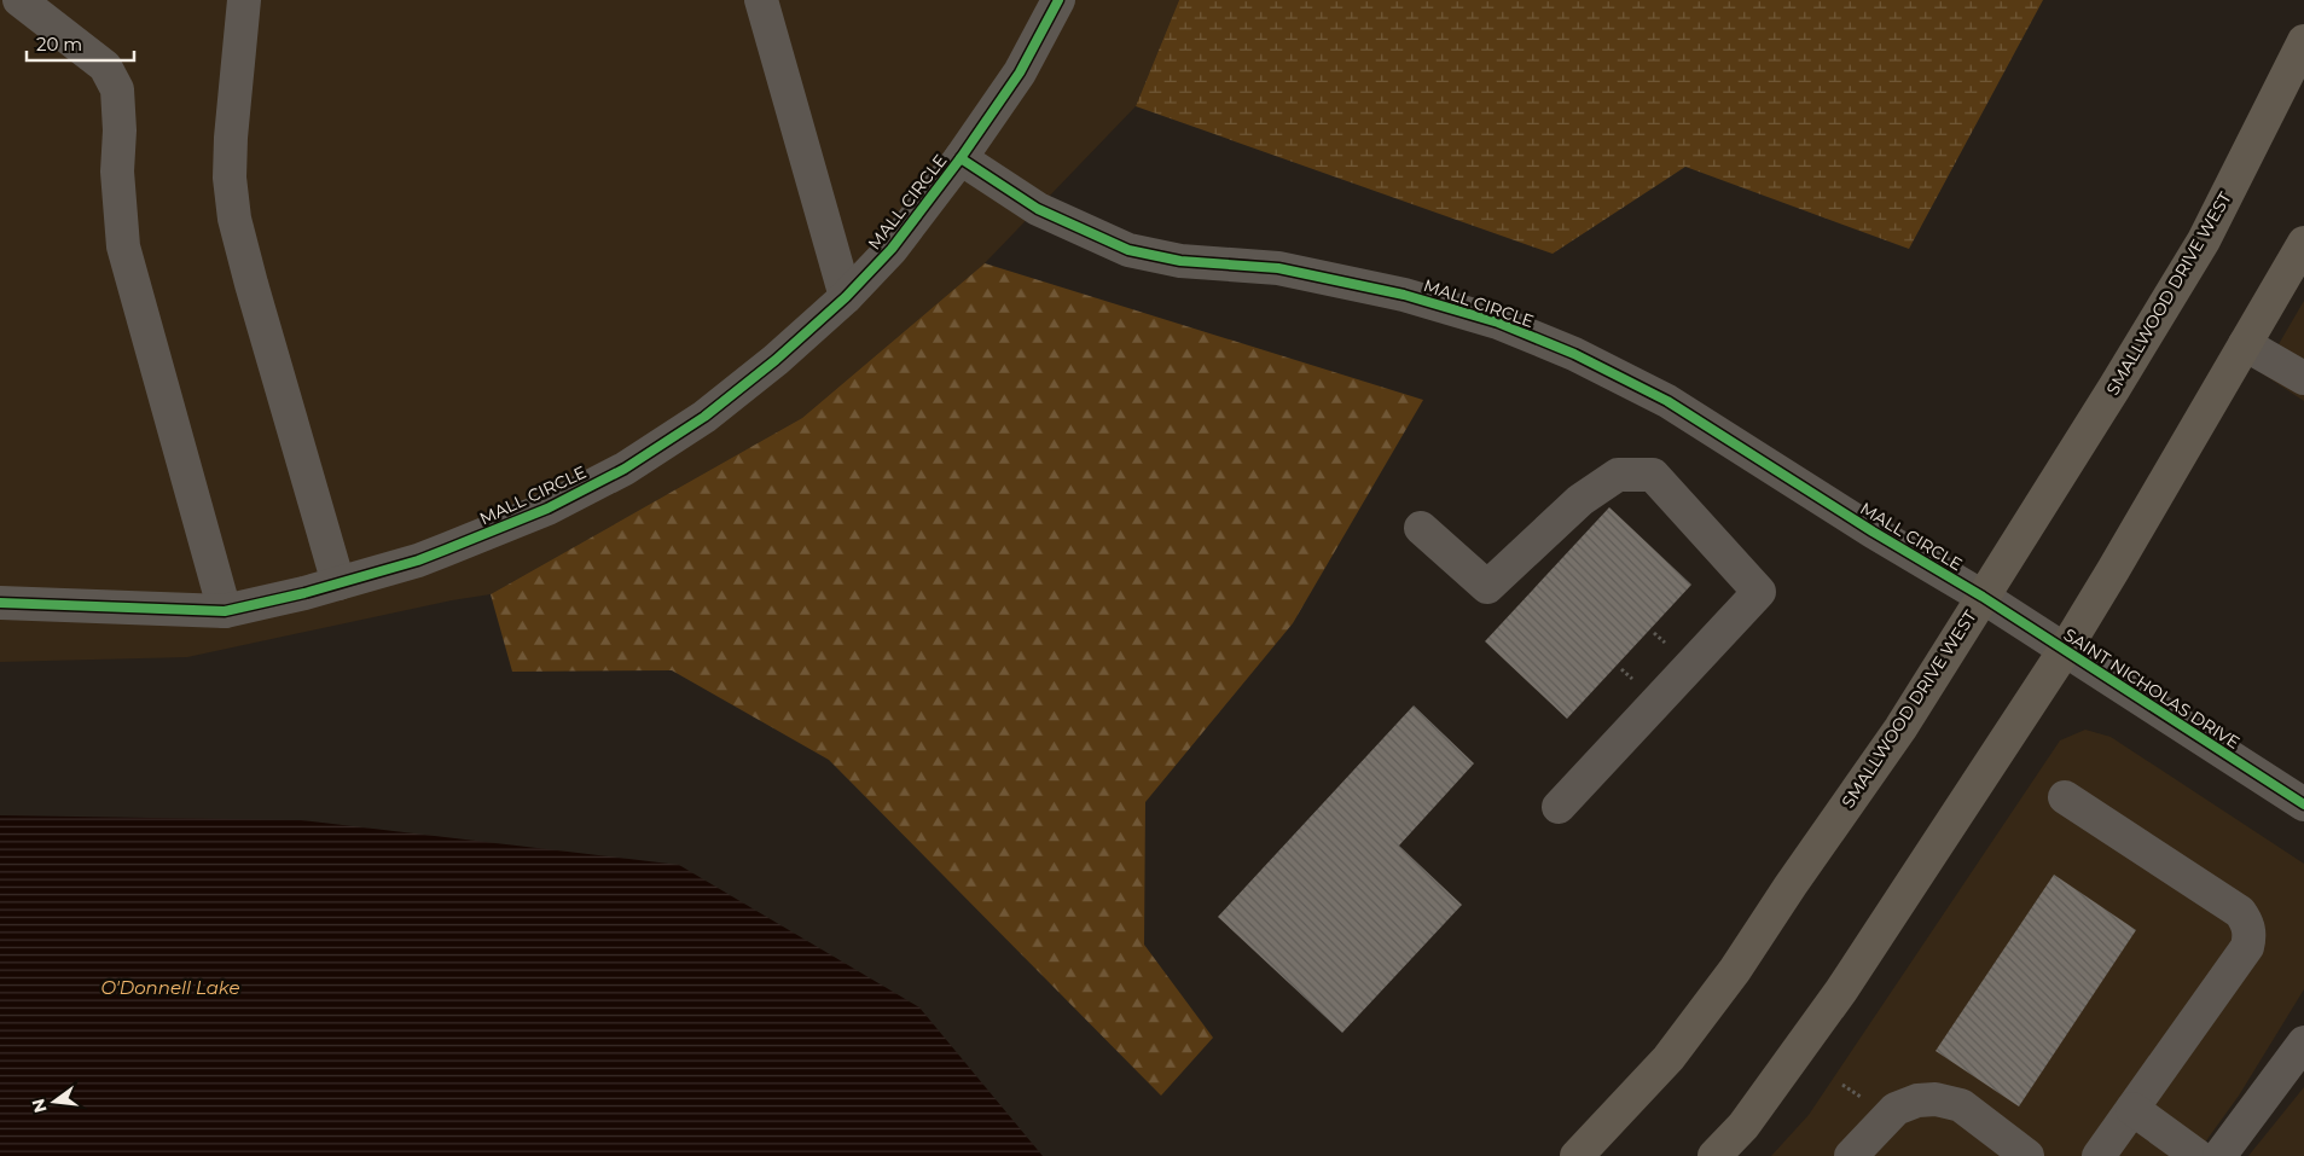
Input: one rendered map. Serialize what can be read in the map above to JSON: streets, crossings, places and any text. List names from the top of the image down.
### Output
{
  "streets": {
    "main road": ["SMALLWOOD DRIVE WEST"],
    "street": ["MALL CIRCLE", "SAINT NICHOLAS DRIVE"]
  },
  "crossings": [
    ["MALL CIRCLE", "SMALLWOOD DRIVE WEST"],
    ["MALL CIRCLE", "SAINT NICHOLAS DRIVE"],
    ["SMALLWOOD DRIVE WEST", "SAINT NICHOLAS DRIVE"]
  ],
  "water": ["O'Donnell Lake"],
  "scale_bar": "20 m",
  "north": "left"
}
